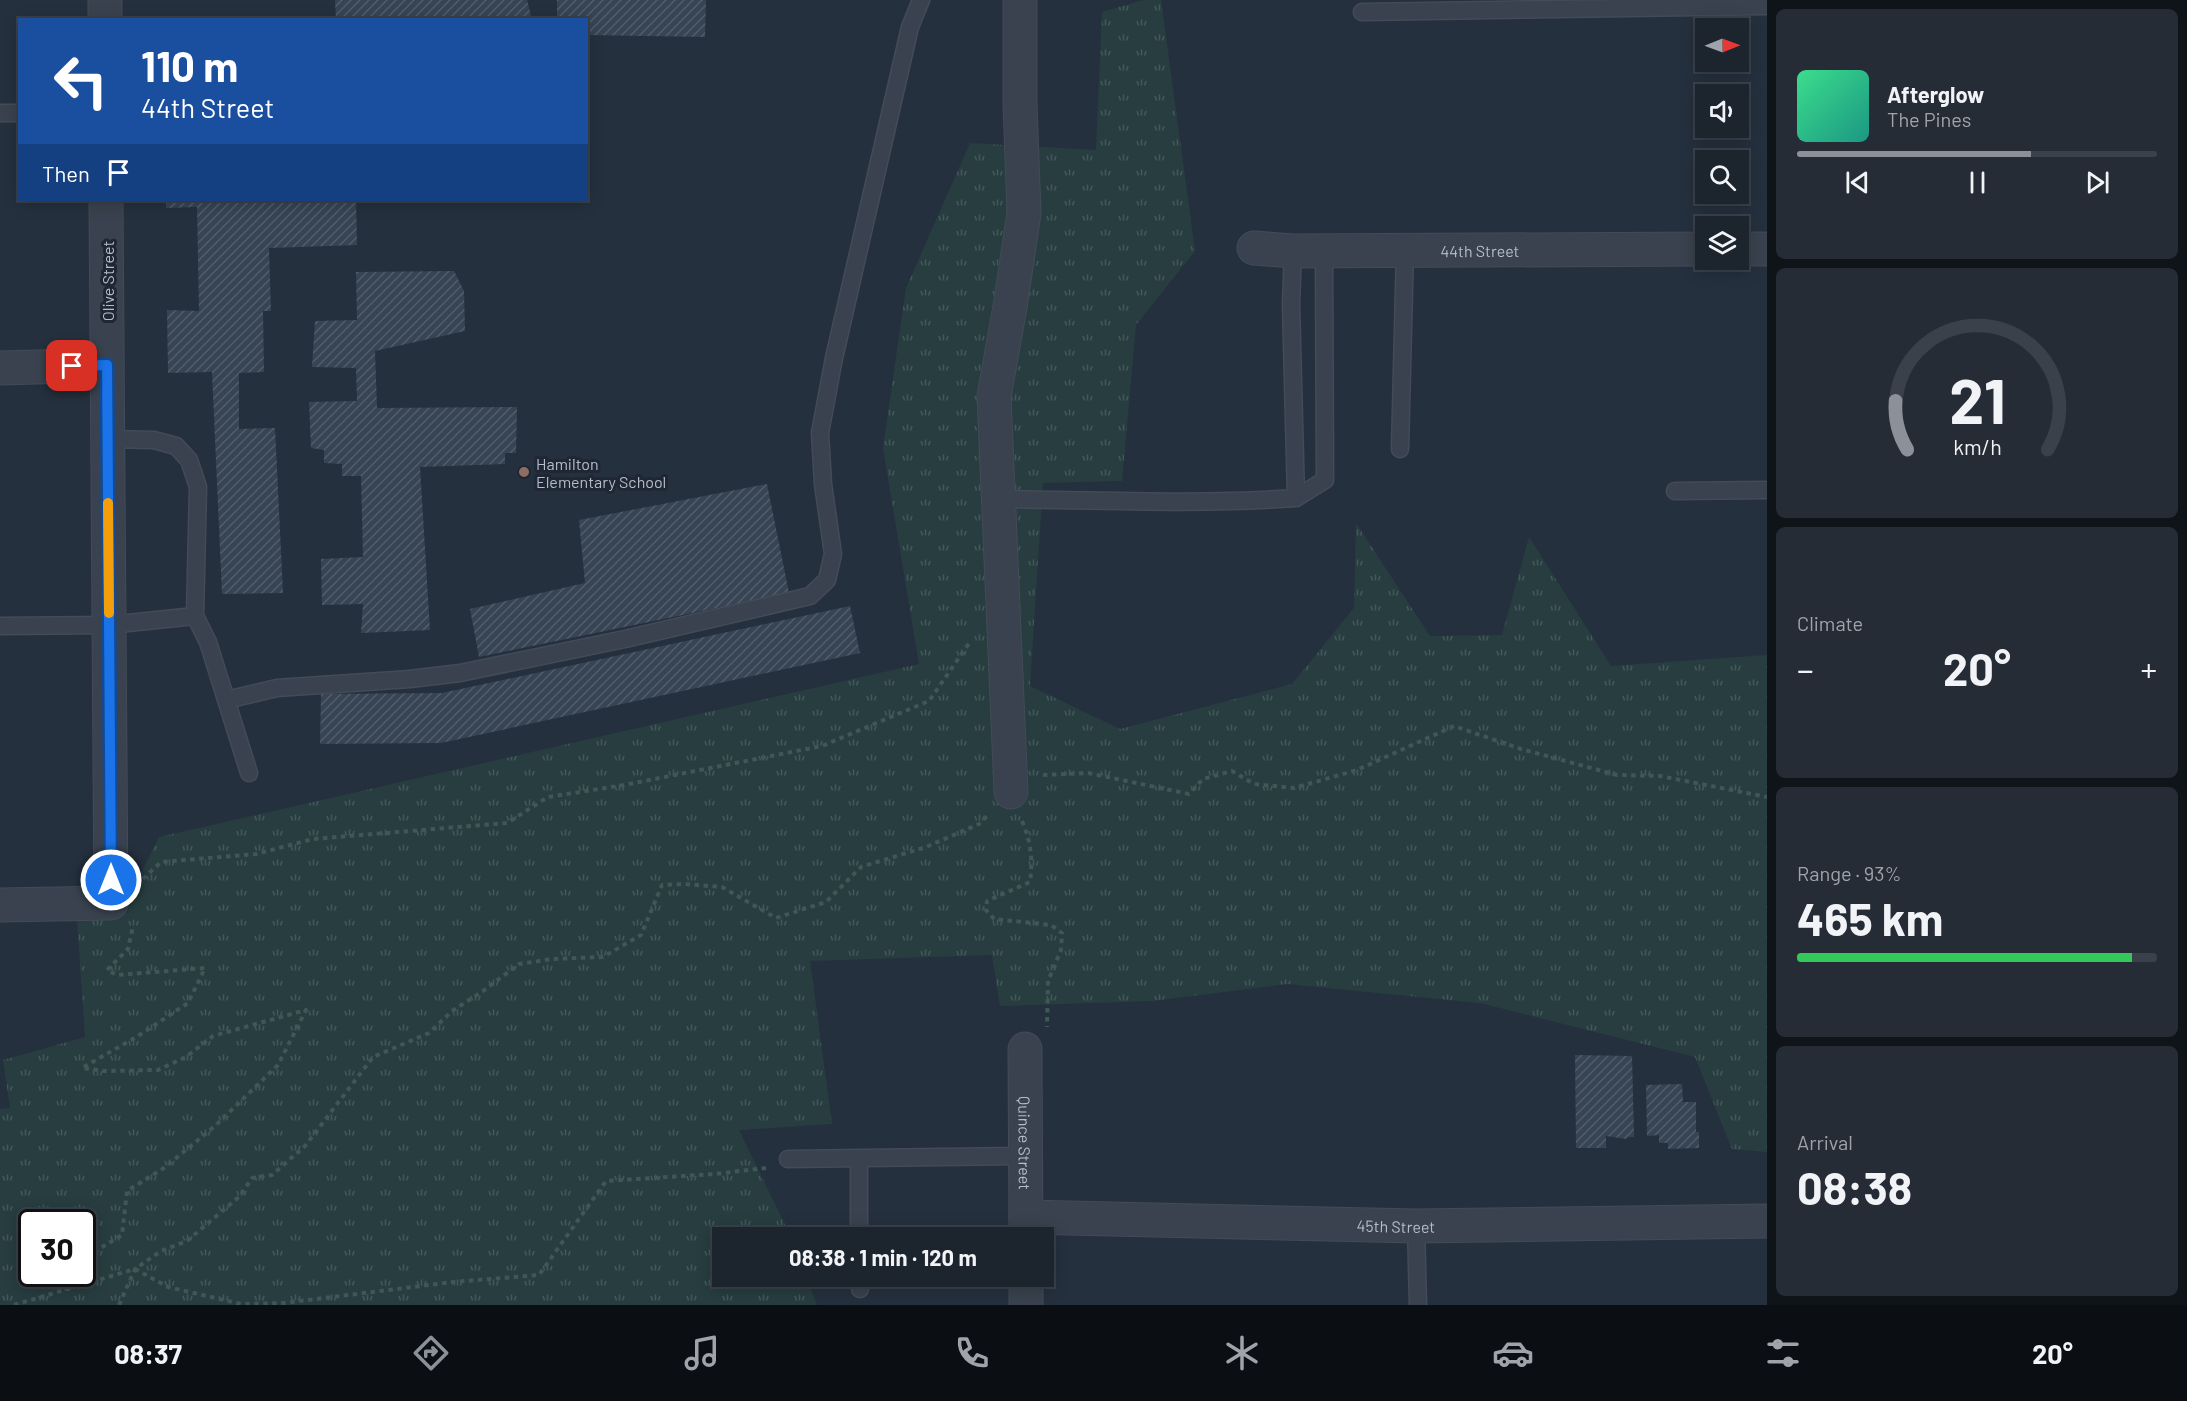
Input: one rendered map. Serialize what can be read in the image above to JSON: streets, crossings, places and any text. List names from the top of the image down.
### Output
{
  "streets": {
    "street": [
      "44th Street",
      "Olive Street",
      "Quince Street",
      "45th Street"
    ]
  },
  "crossings": [
    ["Quince Street", "45th Street"]
  ],
  "places": ["Hamilton Elementary School"],
  "north": "right",
  "page": {
    "turn": ["110 m", "44th Street"],
    "song": ["Afterglow", "The Pines"],
    "then": "Then",
    "tile": [
      "Climate",
      ["Range · 93%", "465 km"],
      ["Arrival", "08:38"]
    ],
    "heat": ["−", "20°", "+"],
    "limit": "30",
    "trip": "08:38 · 1 min · 120 m",
    "tabs": ["08:37", "20°"],
    "gauge": ["21", "km/h"]
  }
}
